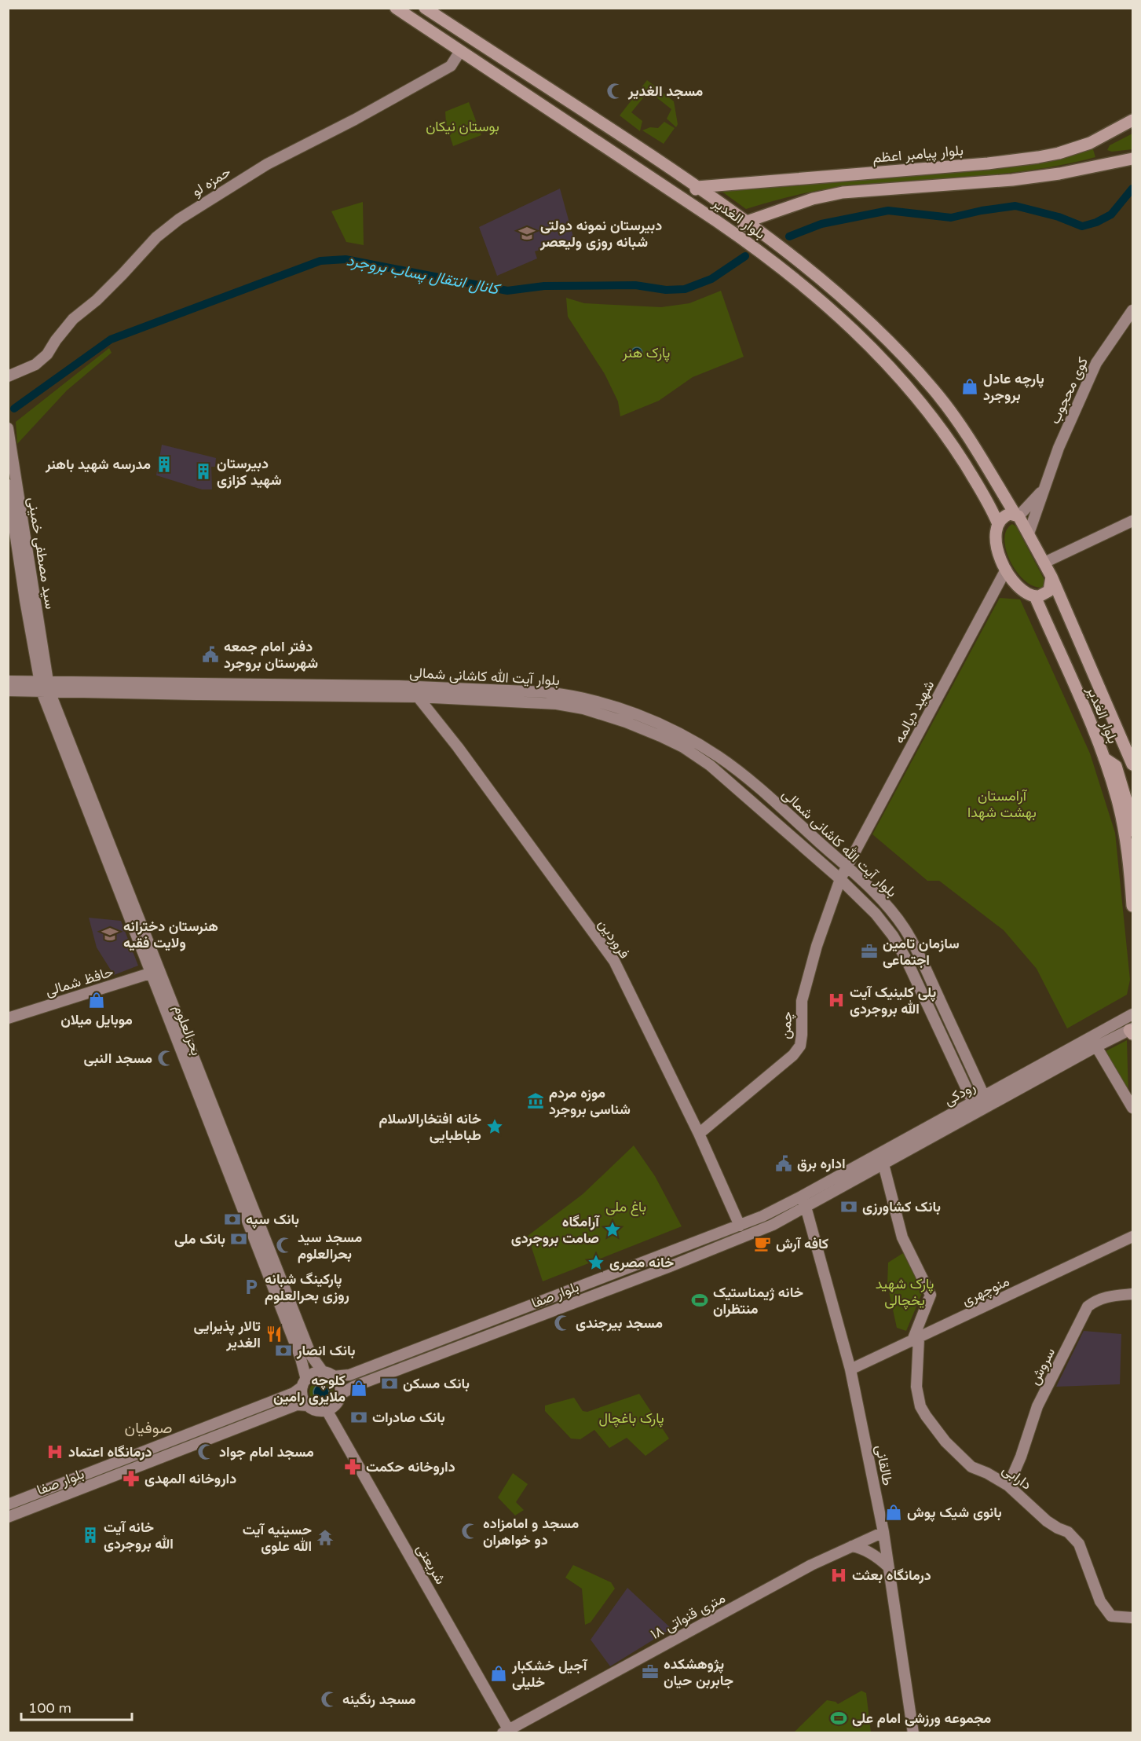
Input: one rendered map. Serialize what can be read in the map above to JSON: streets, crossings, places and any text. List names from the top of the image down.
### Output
{
  "streets": {
    "main road": [
      "بلوار پیامبر اعظم",
      "حمزه لو",
      "بلوار الغدیر",
      "کوی محجوب",
      "سید مصطفی خمینی",
      "بلوار آیت الله کاشانی شمالی",
      "شهید دیالمه",
      "فروردین",
      "حافظ شمالی",
      "چمن",
      "بحرالعلوم",
      "رودکی",
      "منوچهری",
      "بلوار صفا",
      "سروش",
      "طالقانی",
      "دارابی",
      "شریعتی",
      "۱۸ متری قنواتی"
    ]
  },
  "crossings": [
    ["بلوار پیامبر اعظم", "بلوار الغدیر"],
    ["حمزه لو", "بلوار الغدیر"],
    ["بلوار الغدیر", "کوی محجوب"],
    ["سید مصطفی خمینی", "بلوار آیت الله کاشانی شمالی"],
    ["سید مصطفی خمینی", "بحرالعلوم"],
    ["بلوار آیت الله کاشانی شمالی", "شهید دیالمه"],
    ["بلوار آیت الله کاشانی شمالی", "فروردین"],
    ["بلوار آیت الله کاشانی شمالی", "چمن"],
    ["بلوار آیت الله کاشانی شمالی", "بحرالعلوم"],
    ["بلوار آیت الله کاشانی شمالی", "رودکی"],
    ["شهید دیالمه", "چمن"],
    ["فروردین", "چمن"],
    ["فروردین", "بلوار صفا"],
    ["حافظ شمالی", "بحرالعلوم"],
    ["بحرالعلوم", "بلوار صفا"],
    ["بحرالعلوم", "شریعتی"],
    ["رودکی", "بلوار صفا"],
    ["رودکی", "طالقانی"],
    ["رودکی", "دارابی"],
    ["منوچهری", "طالقانی"],
    ["منوچهری", "دارابی"],
    ["بلوار صفا", "طالقانی"],
    ["بلوار صفا", "شریعتی"],
    ["سروش", "دارابی"],
    ["طالقانی", "۱۸ متری قنواتی"],
    ["شریعتی", "۱۸ متری قنواتی"]
  ],
  "districts": ["صوفیان"],
  "water": ["کانال انتقال پساب بروجرد"],
  "parks": [
    "بوستان نیکان",
    "پارک هنر",
    "آرامستان بهشت شهدا",
    "باغ ملی",
    "پارک شهید یخچالی",
    "پارک باغچال"
  ],
  "places": {
    "mosque": [
      "مسجد الغدیر",
      "مسجد النبی",
      "مسجد سید بحرالعلوم",
      "مسجد بیرجندی",
      "مسجد امام جواد",
      "مسجد و امامزاده دو خواهران",
      "مسجد رنگینه"
    ],
    "school or university": ["دبیرستان نمونه دولتی شبانه روزی ولیعصر", "هنرستان دخترانه ولایت فقیه"],
    "shop": [
      "پارچه عادل بروجرد",
      "موبایل میلان",
      "کلوچه ملایری رامین",
      "بانوی شیک پوش",
      "آجیل خشکبار خلیلی"
    ],
    "building": ["مدرسه شهید باهنر", "دبیرستان شهید کزازی", "خانه آیت الله بروجردی"],
    "public building": ["دفتر امام جمعه شهرستان بروجرد", "اداره برق"],
    "office": ["سازمان تامین اجتماعی", "پژوهشکده جابربن حیان"],
    "hospital": ["پلی کلینیک آیت الله بروجردی", "درمانگاه اعتماد", "درمانگاه بعثت"],
    "museum": ["موزه مردم شناسی بروجرد"],
    "place": ["خانه افتخارالاسلام طباطبایی", "آرامگاه صامت بروجردی", "خانه مصری"],
    "bank": [
      "بانک کشاورزی",
      "بانک سپه",
      "بانک ملی",
      "بانک انصار",
      "بانک مسکن",
      "بانک صادرات"
    ],
    "cafe": ["کافه آرش"],
    "parking": ["پارکینگ شبانه روزی بحرالعلوم"],
    "sports": ["خانه ژیمناستیک منتظران", "مجموعه ورزشی امام علی"],
    "restaurant": ["تالار پذیرایی الغدیر"],
    "pharmacy": ["داروخانه حکمت", "داروخانه المهدی"],
    "temple": ["حسینیه آیت الله علوی"]
  },
  "scale_bar": "100 m"
}
